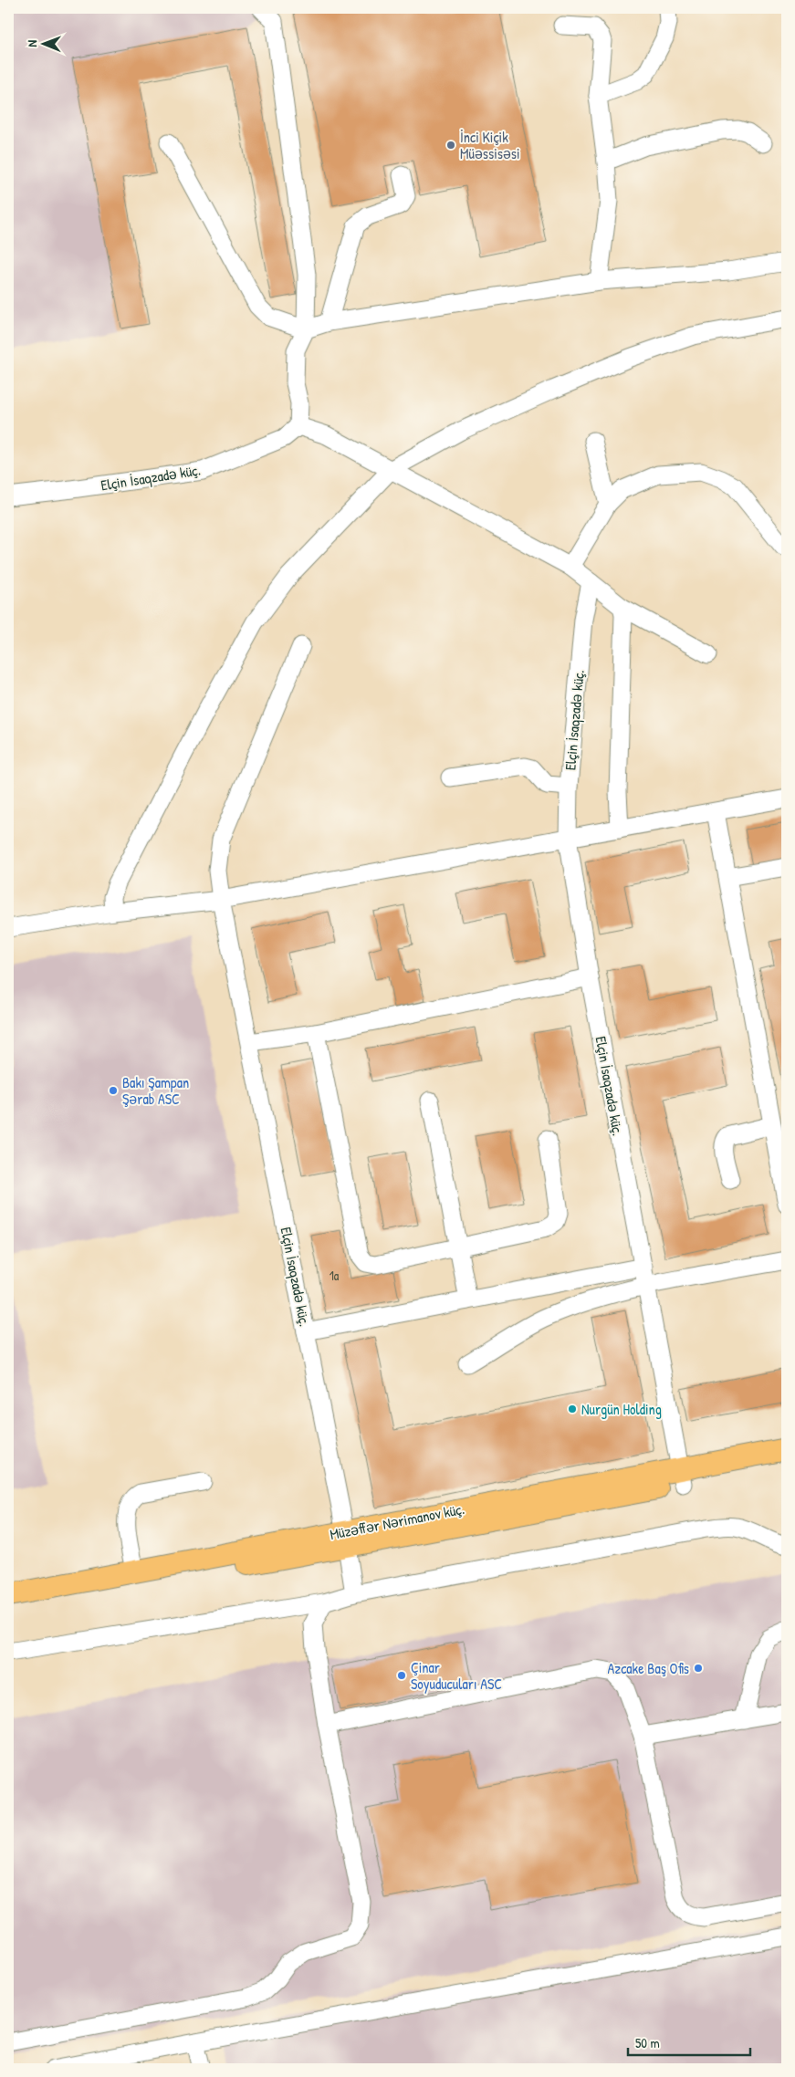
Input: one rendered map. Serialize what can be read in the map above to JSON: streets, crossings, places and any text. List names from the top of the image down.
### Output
{
  "streets": {
    "main road": ["Müzəffər Nərimanov küç."],
    "street": ["Elçin İsaqzadə küç."]
  },
  "crossings": [
    ["Elçin İsaqzadə küç.", "Müzəffər Nərimanov küç."]
  ],
  "places": [
    "İnci Kiçik Müəssisəsi",
    "Bakı Şampan Şərab ASC",
    "Nurgün Holding",
    "Azcake Baş Ofis",
    "Çinar Soyuducuları ASC"
  ],
  "house_numbers": ["1a"],
  "scale_bar": "50 m",
  "north": "left"
}
